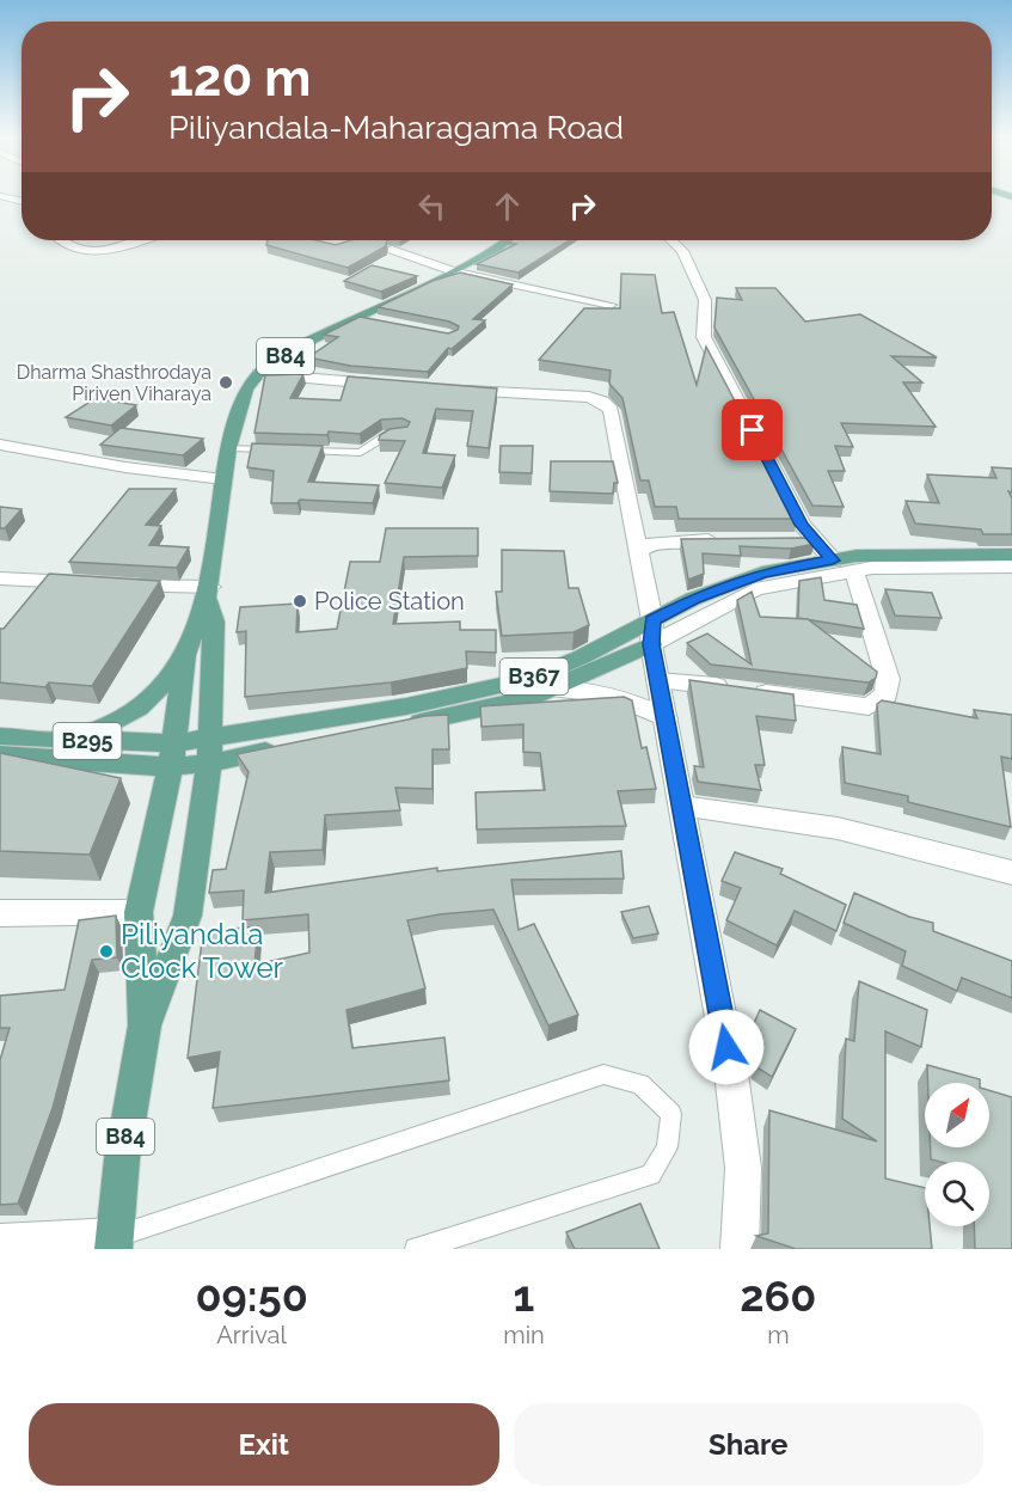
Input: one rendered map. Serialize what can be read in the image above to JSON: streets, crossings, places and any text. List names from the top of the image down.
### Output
{
  "streets": {
    "main road": ["B84", "B367", "B295"]
  },
  "crossings": [
    ["B84", "B367"],
    ["B84", "B295"]
  ],
  "places": ["Dharma Shasthrodaya Piriven Viharaya", "Police Station", "Piliyandala Clock Tower"],
  "north": "top right",
  "page": {
    "turn": ["120 m", "Piliyandala-Maharagama Road"],
    "eta": [
      "09:50",
      "Arrival",
      "1",
      "min",
      "260",
      "m"
    ],
    "buttons": ["Exit", "Share"]
  }
}
